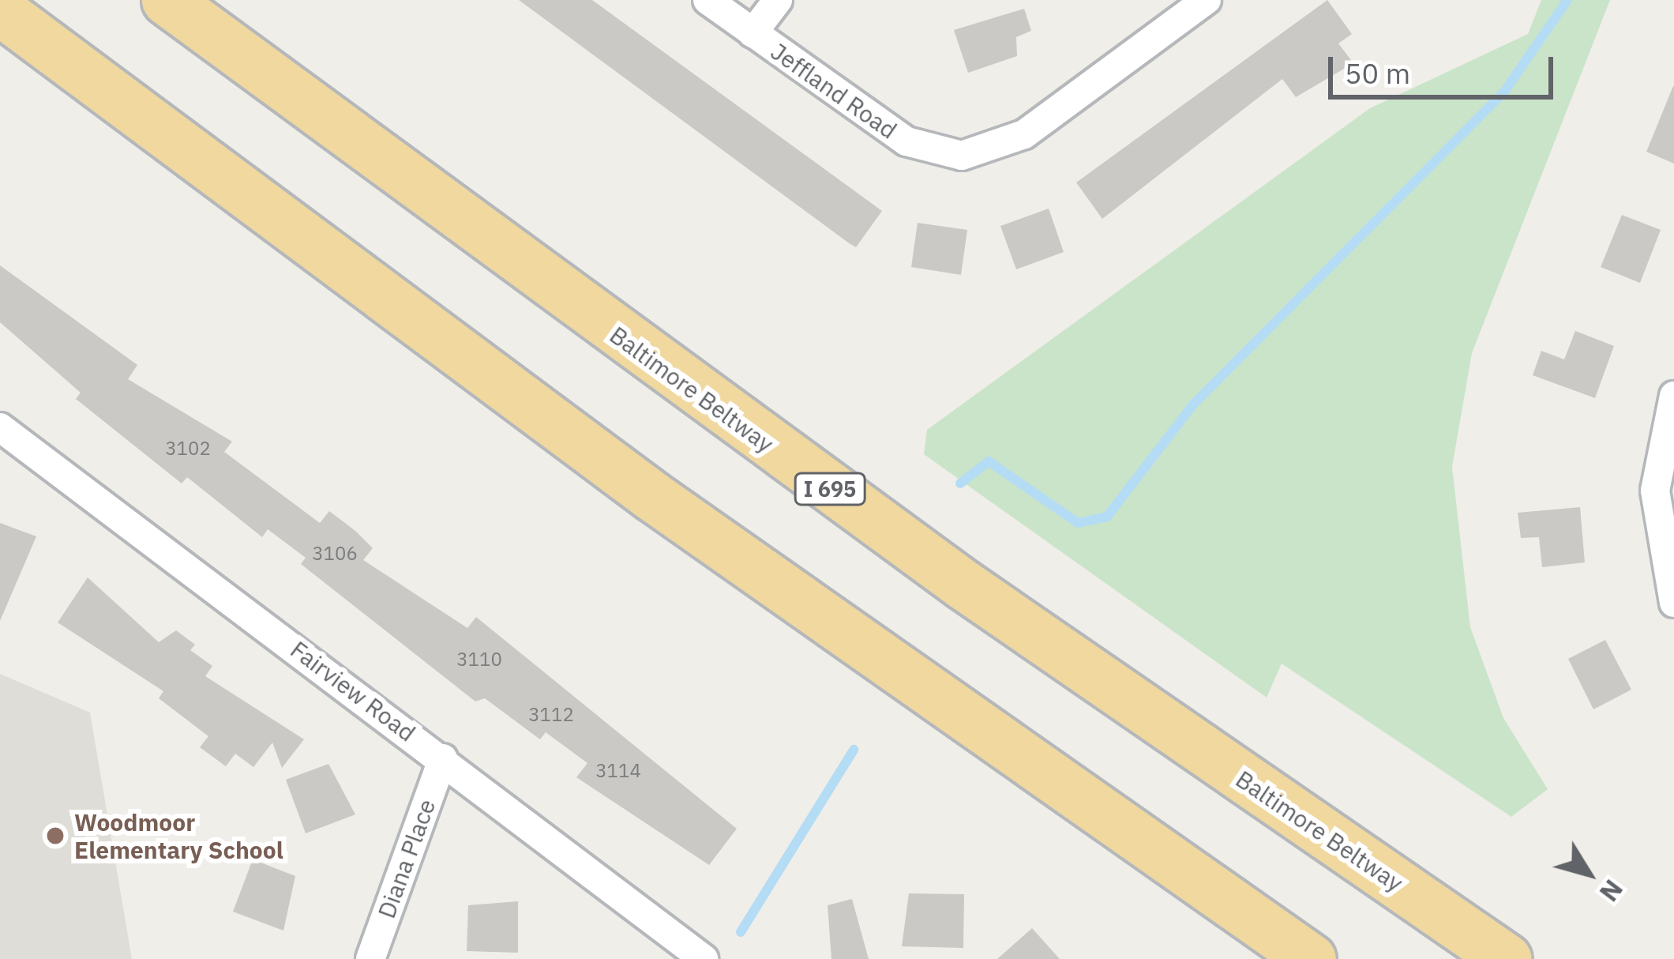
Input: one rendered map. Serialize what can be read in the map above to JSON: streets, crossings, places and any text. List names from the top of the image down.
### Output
{
  "streets": {
    "highway": ["Baltimore Beltway", "I 695"],
    "street": ["Jeffland Road", "Fairview Road", "Diana Place"]
  },
  "crossings": [
    ["Fairview Road", "Diana Place"]
  ],
  "places": ["Woodmoor Elementary School"],
  "house_numbers": [
    "3102",
    "3106",
    "3110",
    "3112",
    "3114"
  ],
  "scale_bar": "50 m",
  "north": "bottom right"
}
